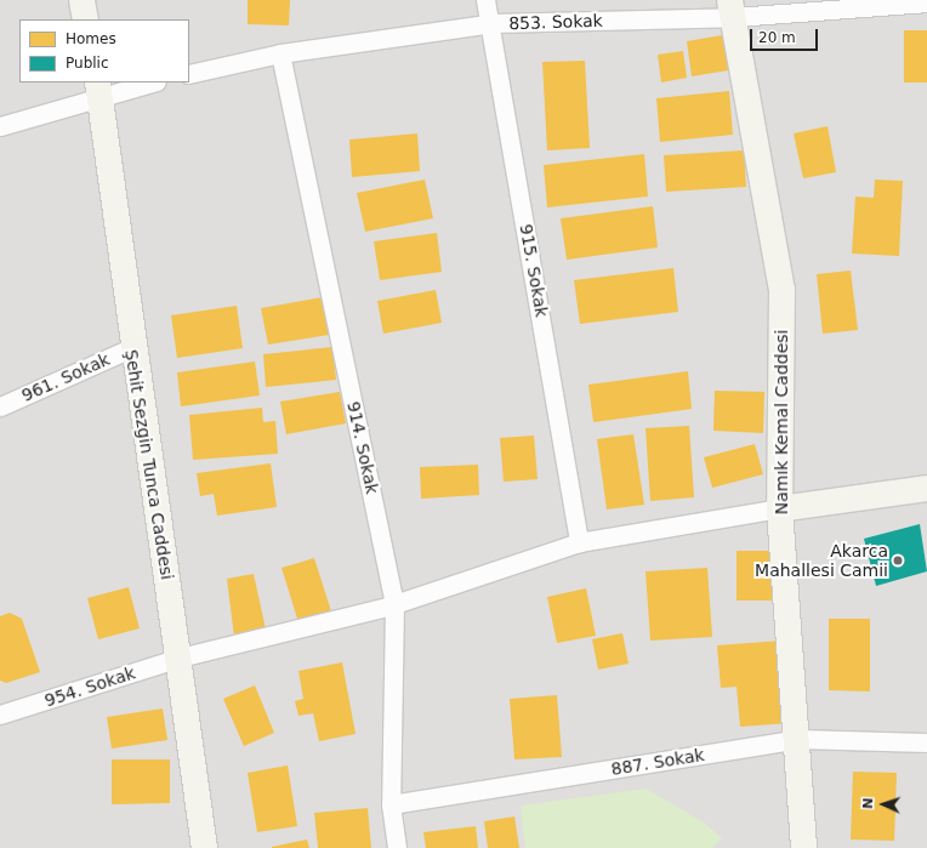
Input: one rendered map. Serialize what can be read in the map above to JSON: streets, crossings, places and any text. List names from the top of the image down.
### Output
{
  "streets": {
    "street": [
      "853. Sokak",
      "915. Sokak",
      "961. Sokak",
      "Namık Kemal Caddesi",
      "914. Sokak",
      "Şehit Sezgin Tunca Caddesi",
      "954. Sokak",
      "887. Sokak"
    ]
  },
  "crossings": [
    ["853. Sokak", "915. Sokak"],
    ["853. Sokak", "Namık Kemal Caddesi"],
    ["853. Sokak", "914. Sokak"],
    ["915. Sokak", "954. Sokak"],
    ["961. Sokak", "Şehit Sezgin Tunca Caddesi"],
    ["Namık Kemal Caddesi", "954. Sokak"],
    ["Namık Kemal Caddesi", "887. Sokak"],
    ["914. Sokak", "954. Sokak"],
    ["914. Sokak", "887. Sokak"],
    ["Şehit Sezgin Tunca Caddesi", "954. Sokak"]
  ],
  "places": ["Akarca Mahallesi Camii"],
  "legend": ["Homes", "Public"],
  "scale_bar": "20 m",
  "north": "left"
}
